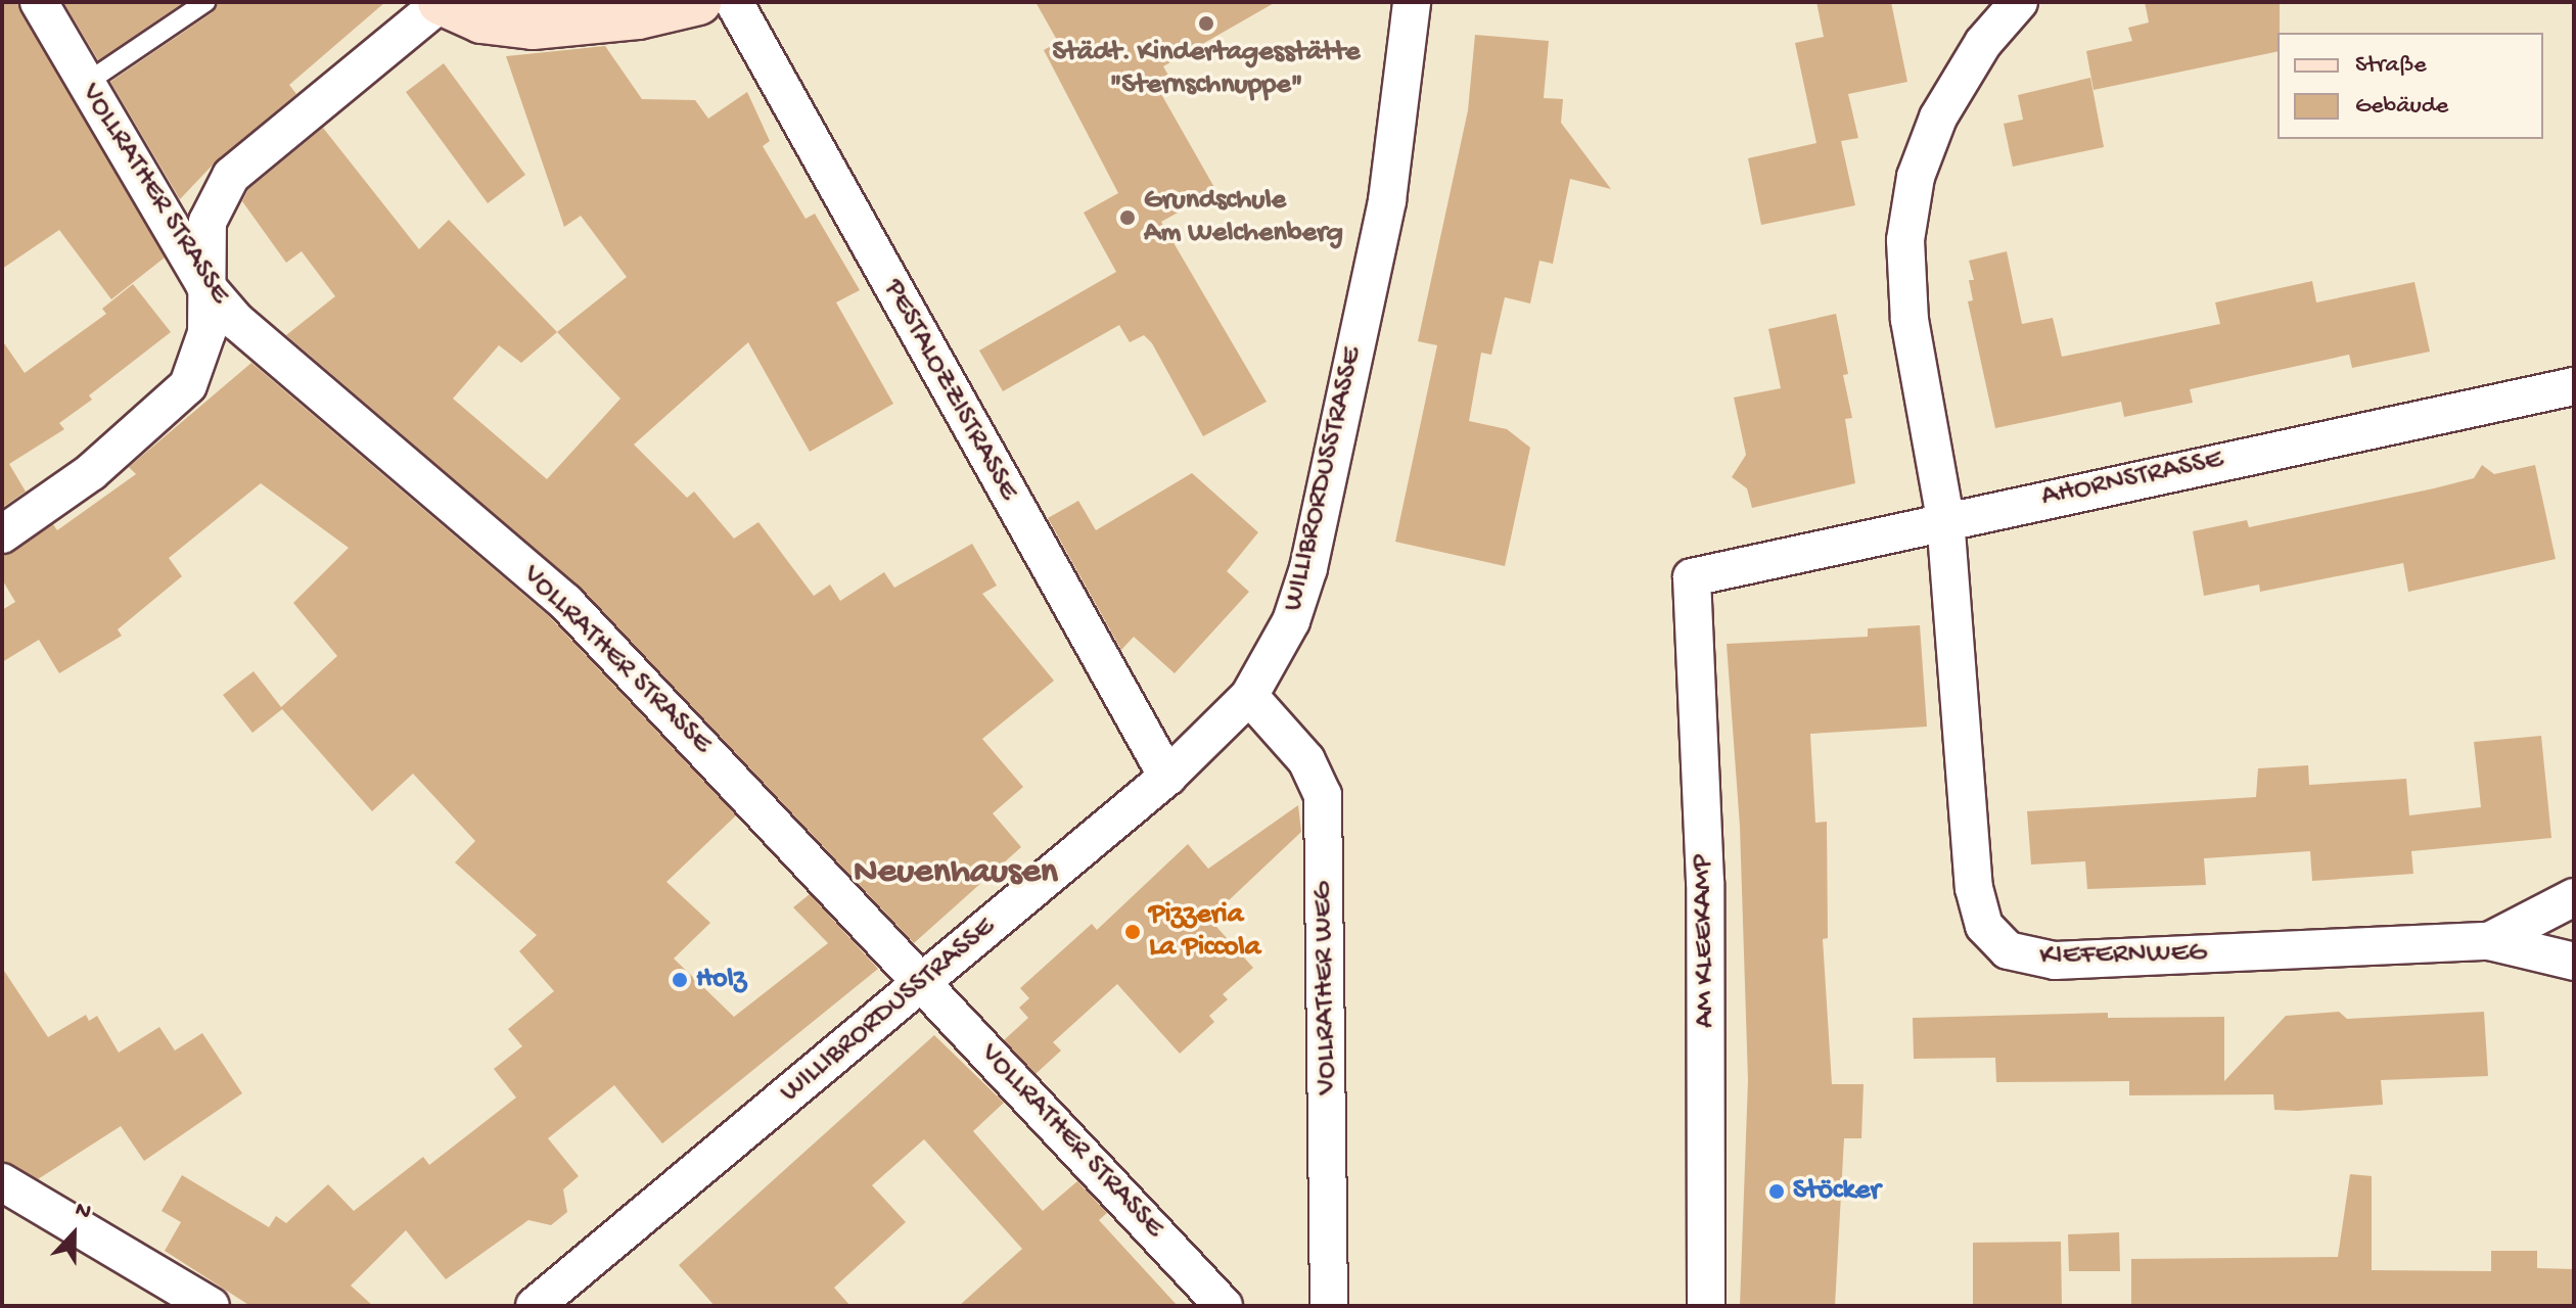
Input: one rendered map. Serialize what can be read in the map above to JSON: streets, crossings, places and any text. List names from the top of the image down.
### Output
{
  "streets": {
    "street": [
      "VOLLRATHER STRASSE",
      "PESTALOZZISTRASSE",
      "WILLIBRORDUSSTRASSE",
      "AHORNSTRASSE",
      "AM KLEEKAMP",
      "KIEFERNWEG",
      "VOLLRATHER WEG"
    ]
  },
  "crossings": [
    ["VOLLRATHER STRASSE", "WILLIBRORDUSSTRASSE"],
    ["PESTALOZZISTRASSE", "WILLIBRORDUSSTRASSE"],
    ["WILLIBRORDUSSTRASSE", "VOLLRATHER WEG"],
    ["AHORNSTRASSE", "AM KLEEKAMP"],
    ["AHORNSTRASSE", "KIEFERNWEG"]
  ],
  "districts": ["Neuenhausen"],
  "places": [
    "Städt. Kindertagesstätte \"Sternschnuppe\"",
    "Grundschule Am Welchenberg",
    "Pizzeria La Piccola",
    "Holz",
    "Stöcker"
  ],
  "legend": ["Straße", "Gebäude"],
  "north": "top"
}
